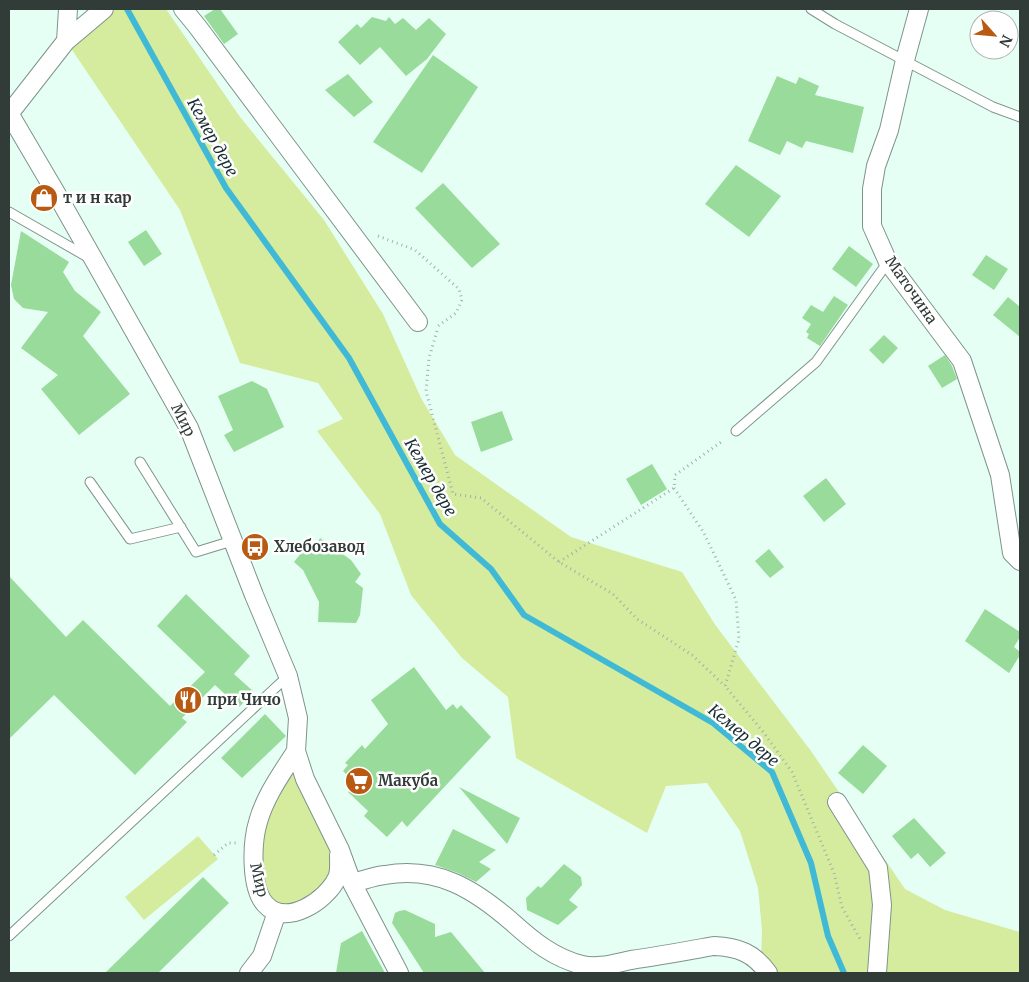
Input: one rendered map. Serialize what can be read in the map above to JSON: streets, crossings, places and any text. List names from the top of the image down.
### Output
{
  "streets": {
    "street": ["Маточина", "Мир"]
  },
  "water": ["Кемер дере"],
  "places": {
    "shop": ["т и н кар"],
    "bus stop": ["Хлебозавод"],
    "restaurant": ["при Чичо"],
    "supermarket": ["Макуба"]
  },
  "north": "bottom right"
}
